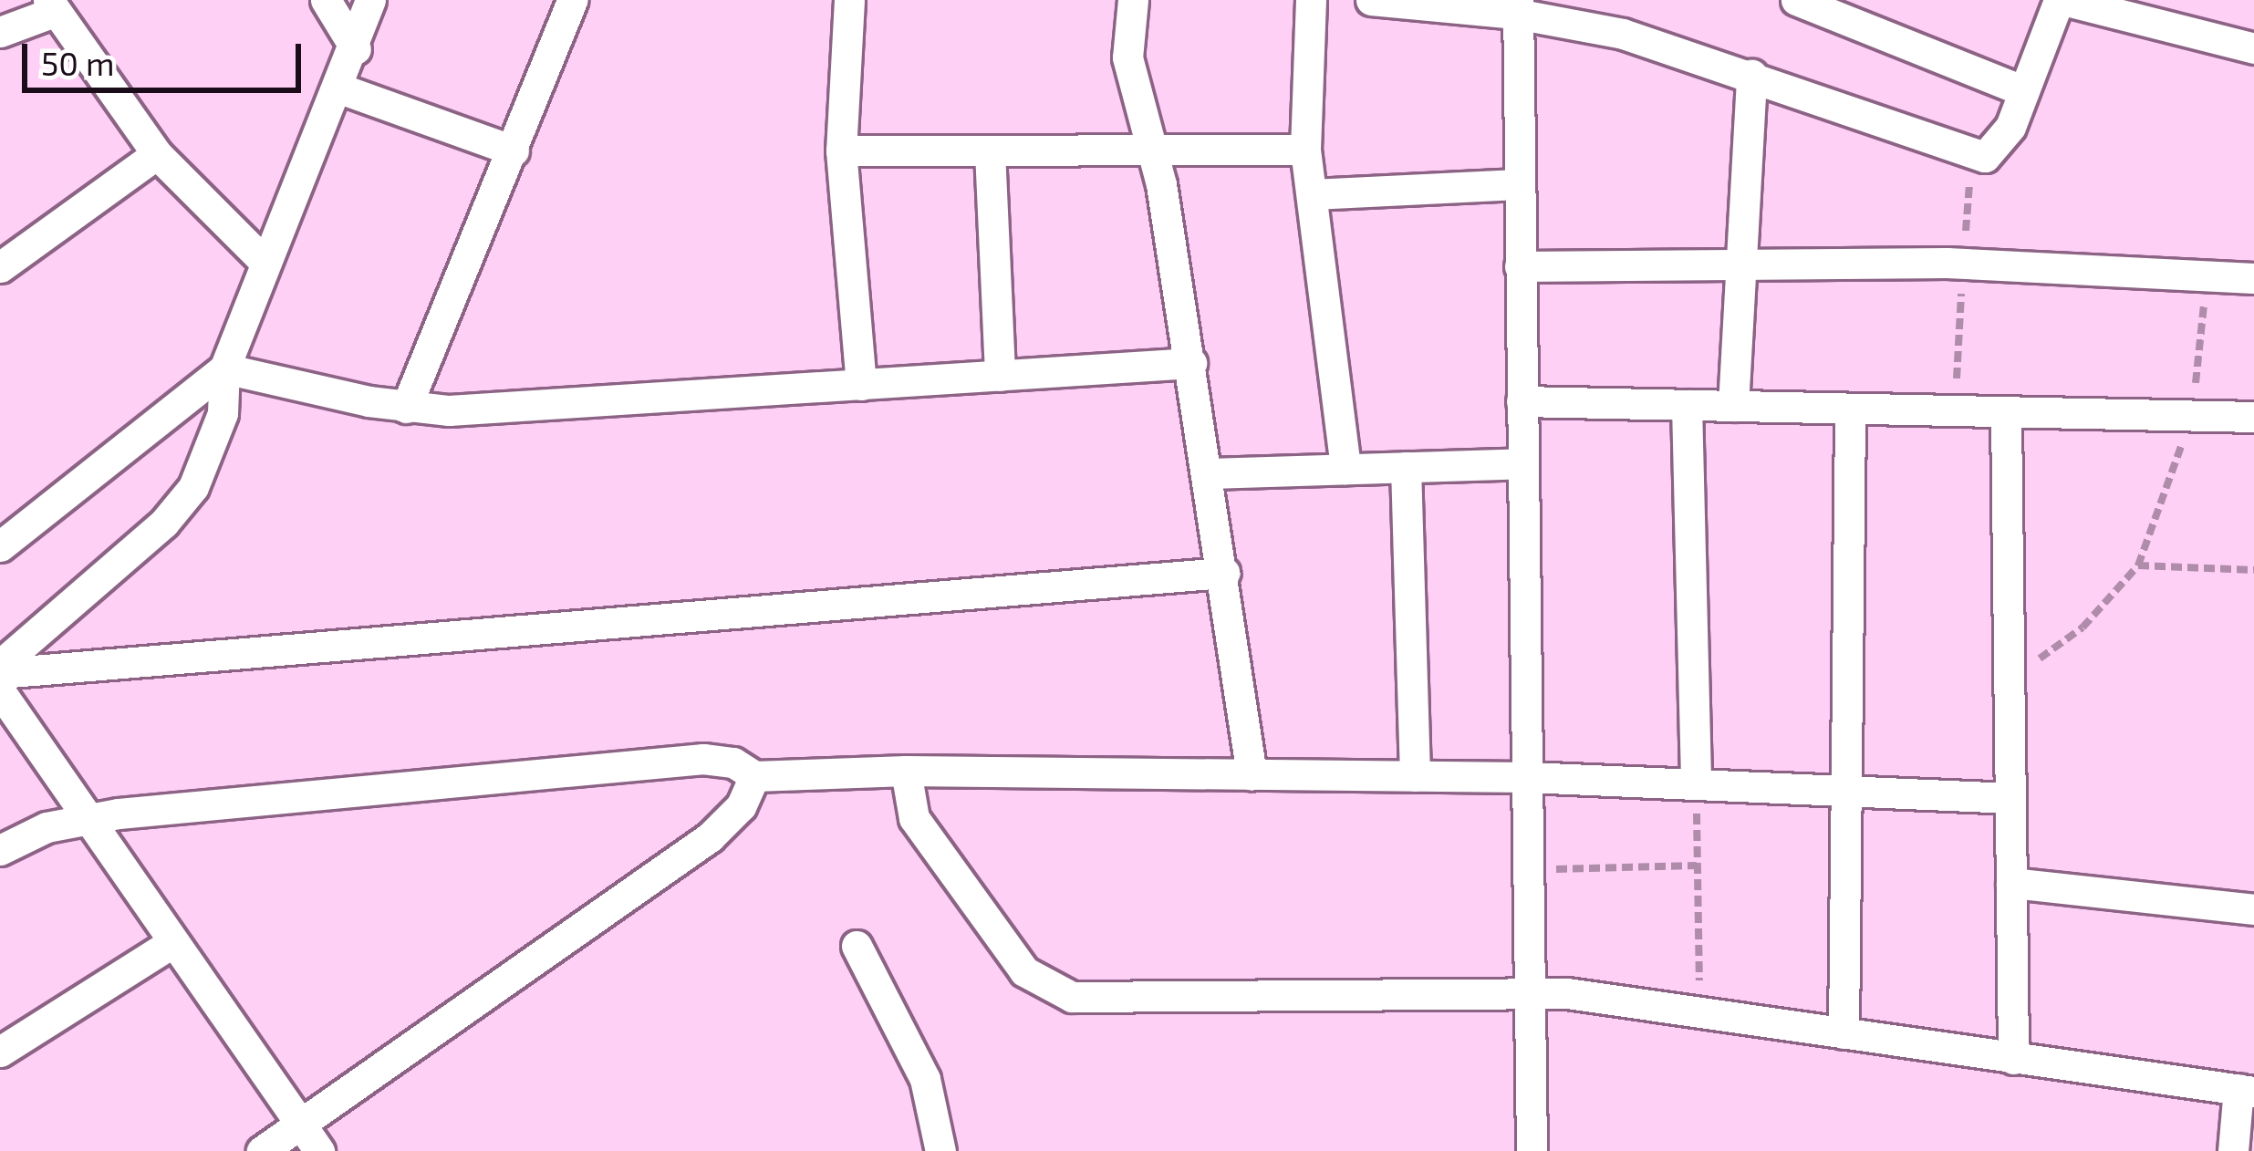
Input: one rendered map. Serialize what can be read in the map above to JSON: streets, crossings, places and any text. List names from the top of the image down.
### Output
{
  "scale_bar": "50 m"
}
